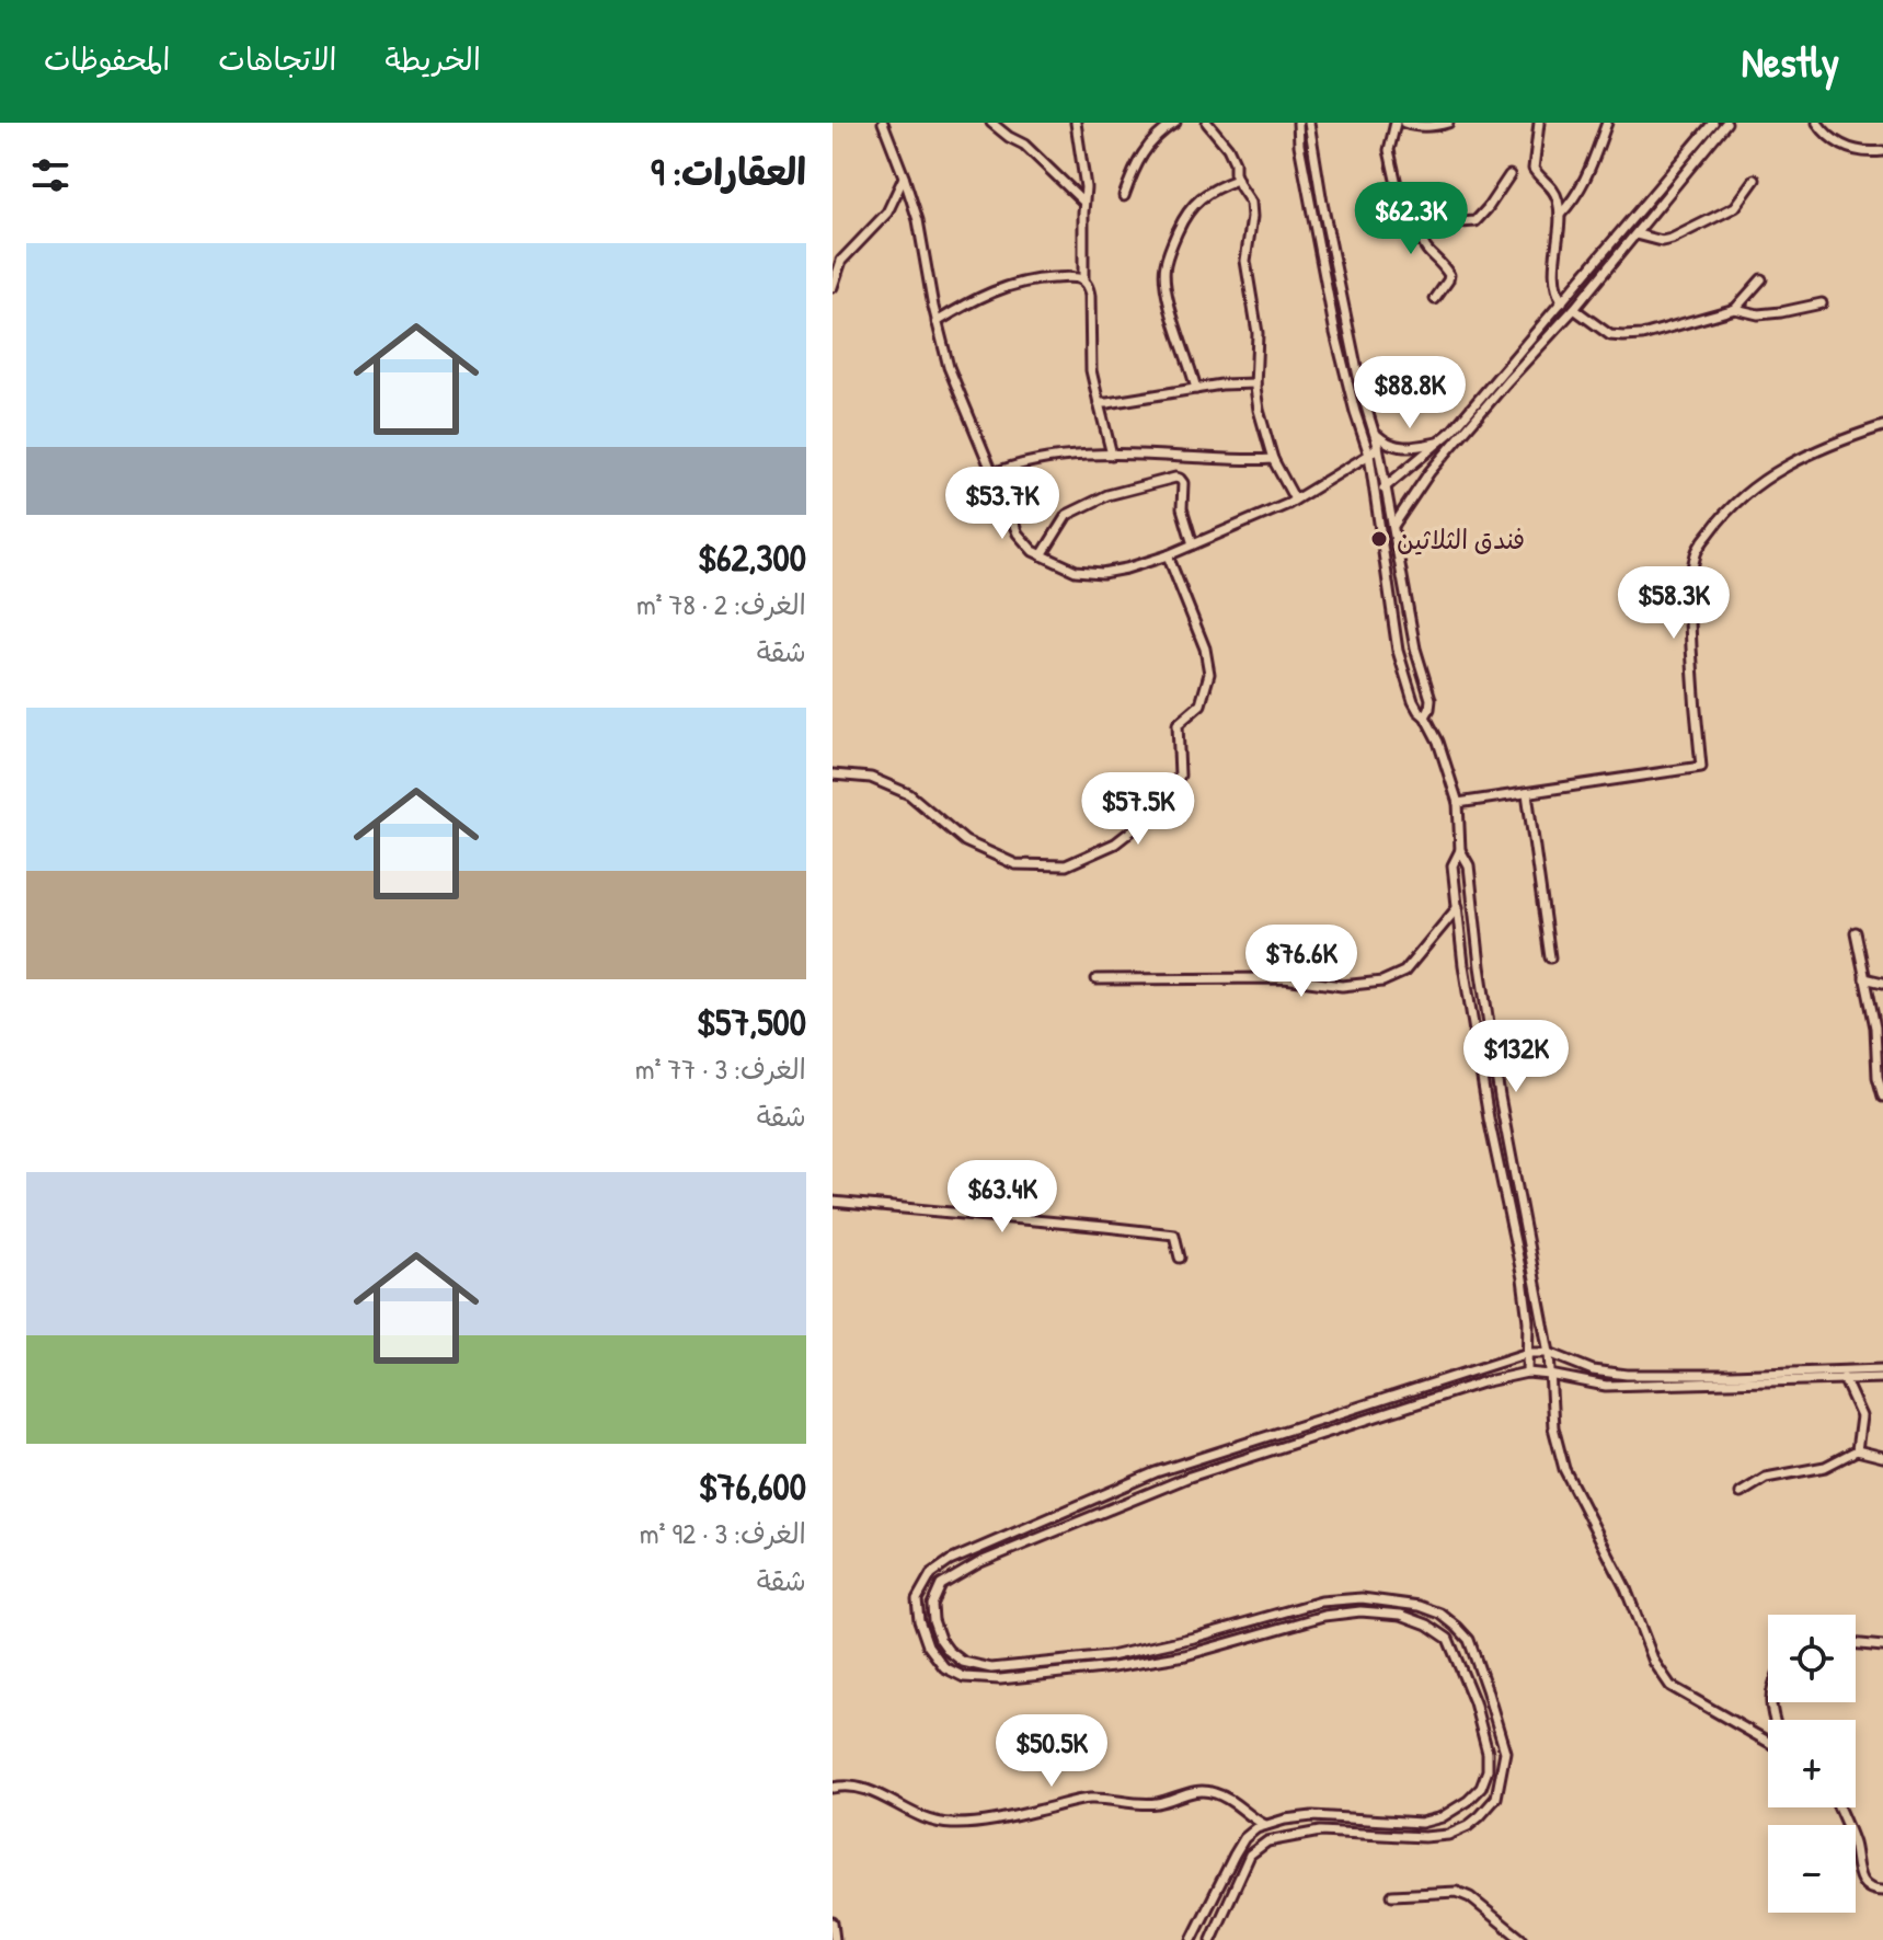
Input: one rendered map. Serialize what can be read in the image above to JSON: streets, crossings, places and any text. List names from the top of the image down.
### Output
{
  "places": ["فندق الثلاثين"],
  "page": {
    "header": "Nestly",
    "nav": ["الخريطة", "الاتجاهات", "المحفوظات"],
    "heading": "العقارات: 9",
    "price": [
      "$62.3K",
      "$88.8K",
      "$53.7K",
      "$58.3K",
      "$57.5K",
      "$76.6K",
      "$132K",
      "$63.4K",
      "$50.5K"
    ],
    "list": [
      {
        "name": "$62,300",
        "note": "الغرف: 2 · 78 m² · شقة"
      },
      {
        "name": "$57,500",
        "note": "الغرف: 3 · 77 m² · شقة"
      },
      {
        "name": "$76,600",
        "note": "الغرف: 3 · 92 m² · شقة"
      }
    ],
    "map_buttons": ["+", "−"]
  }
}
